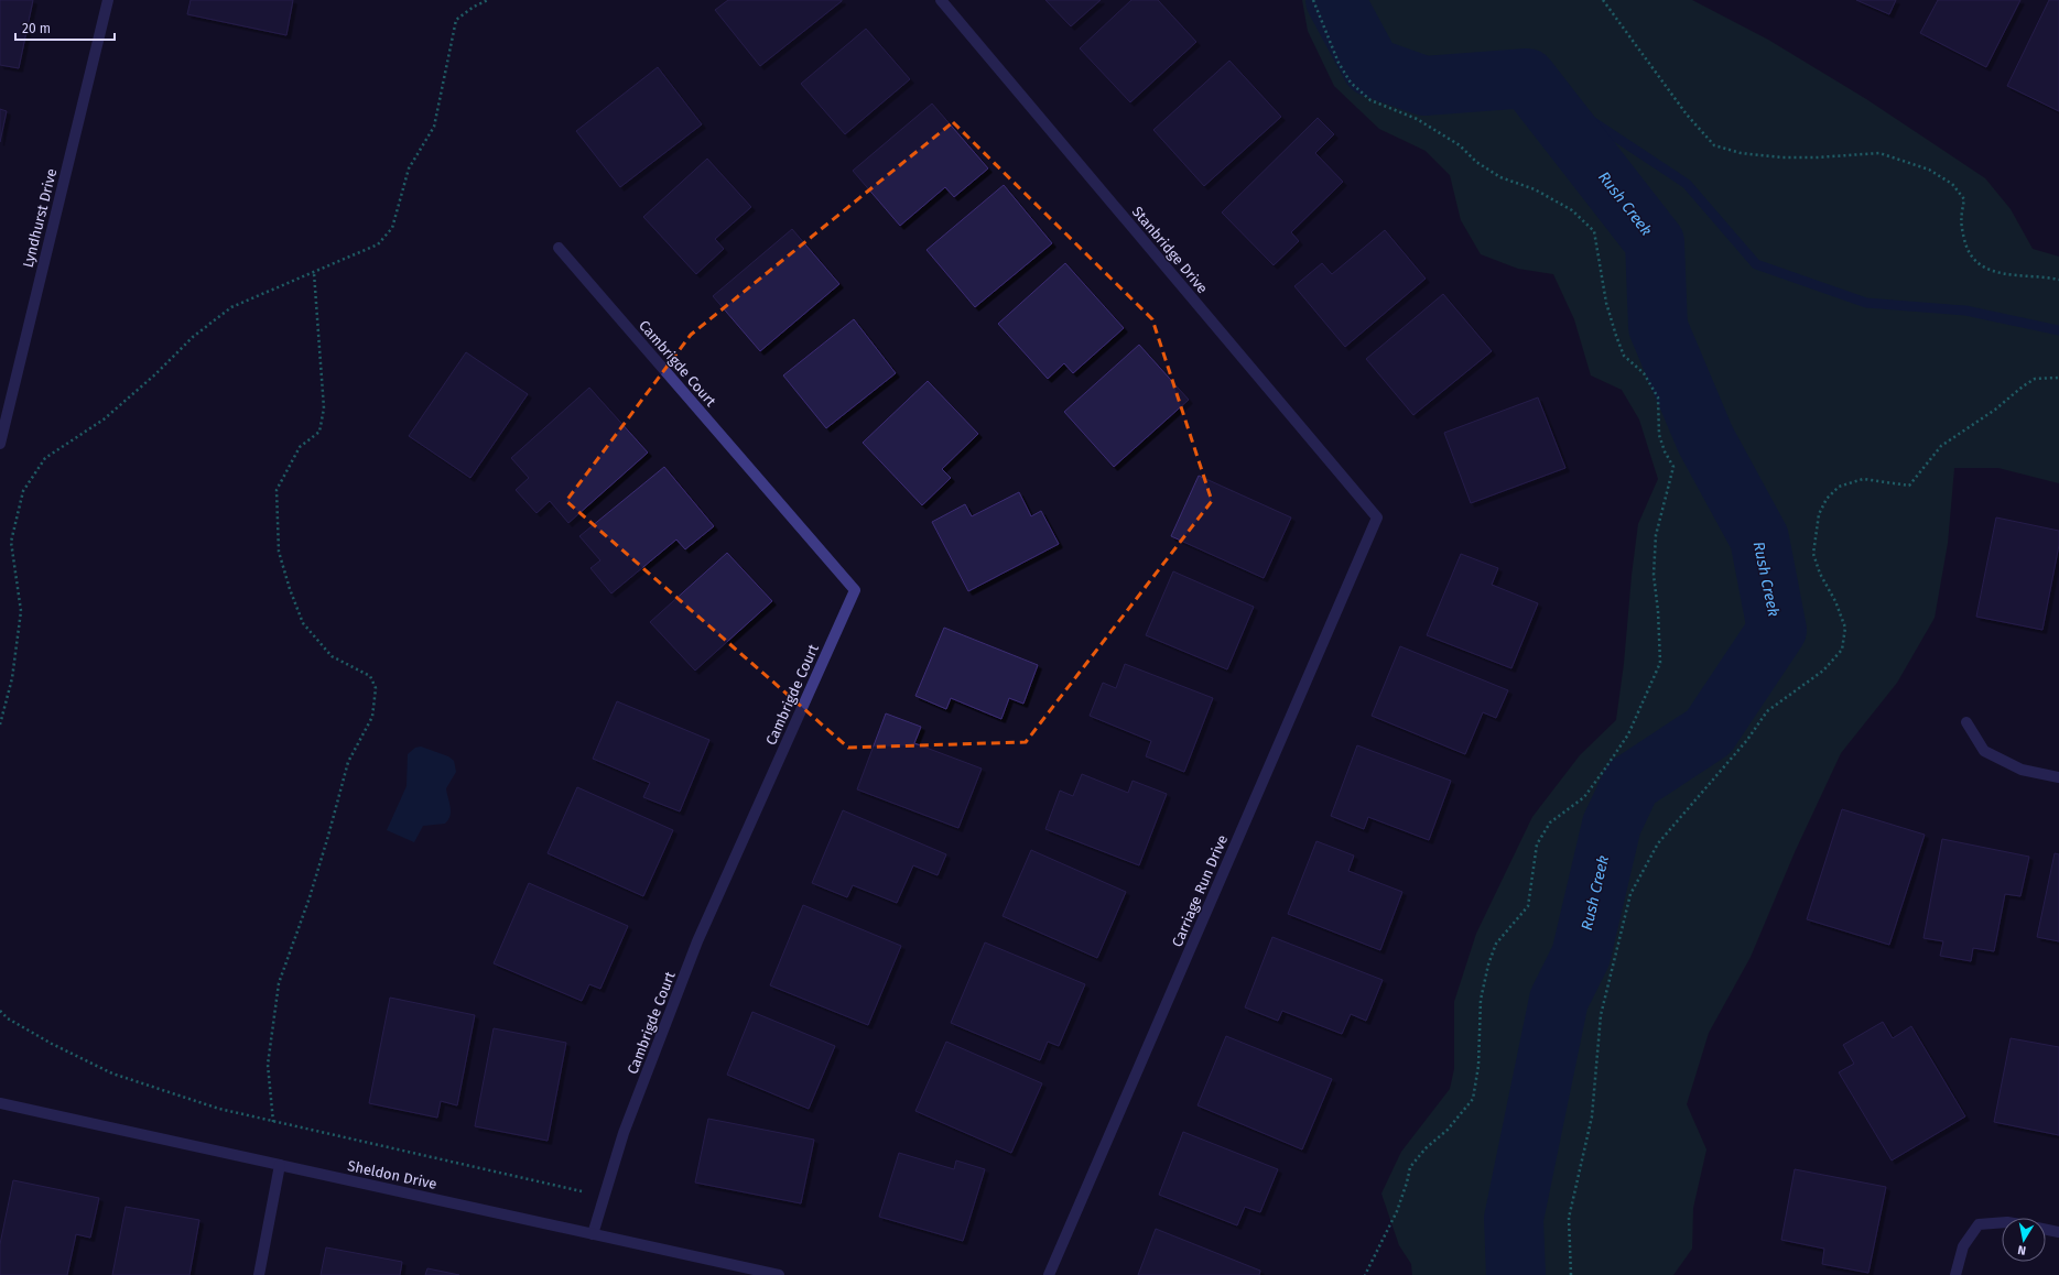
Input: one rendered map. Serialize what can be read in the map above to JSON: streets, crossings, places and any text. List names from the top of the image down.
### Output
{
  "streets": {
    "street": [
      "Lyndhurst Drive",
      "Stanbridge Drive",
      "Cambrigde Court",
      "Carriage Run Drive",
      "Sheldon Drive"
    ]
  },
  "crossings": [
    ["Stanbridge Drive", "Carriage Run Drive"],
    ["Cambrigde Court", "Sheldon Drive"]
  ],
  "water": ["Rush Creek"],
  "scale_bar": "20 m",
  "north": "bottom"
}
